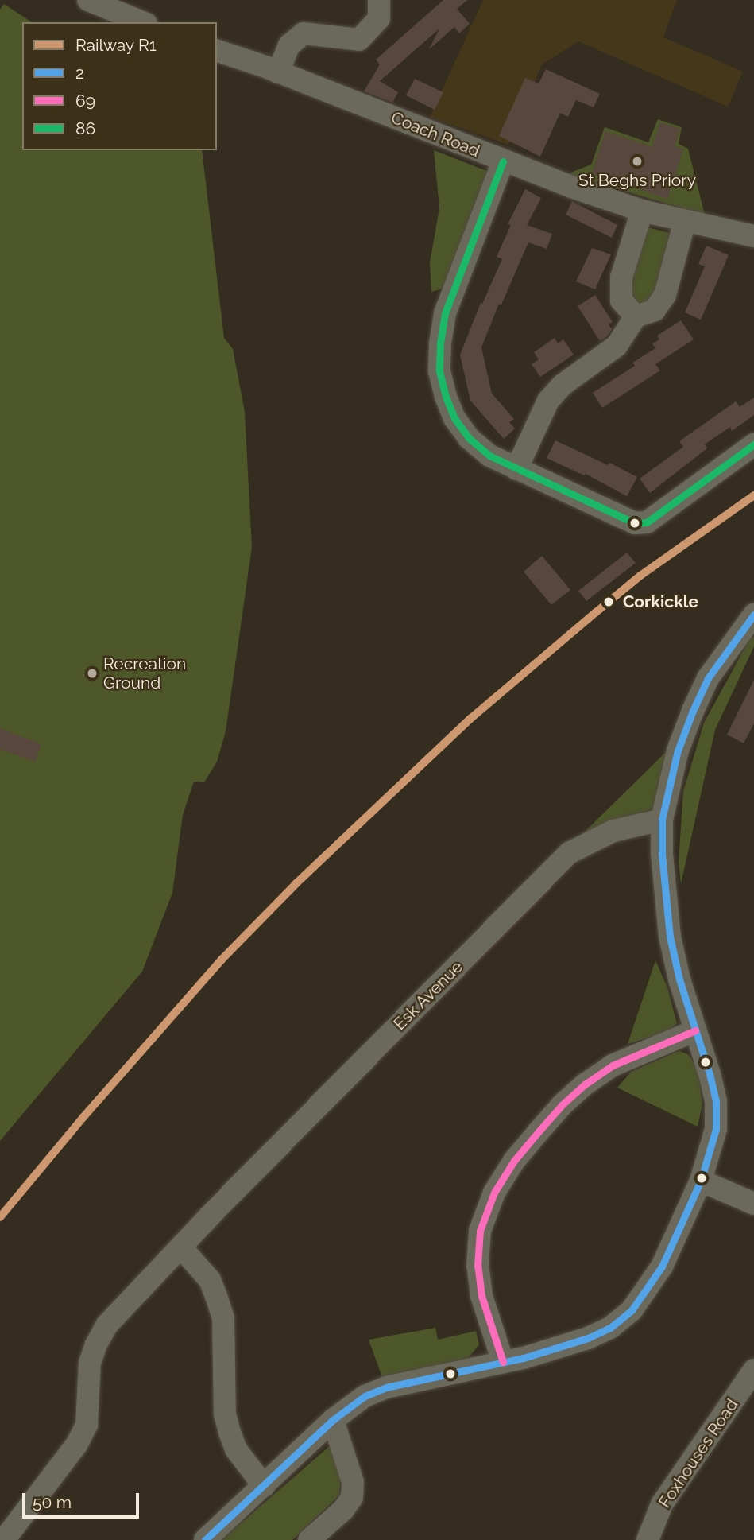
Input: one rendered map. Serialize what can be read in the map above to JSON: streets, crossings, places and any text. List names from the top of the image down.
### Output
{
  "streets": {
    "street": ["Coach Road", "Esk Avenue", "Foxhouses Road"]
  },
  "places": ["St Beghs Priory", "Corkickle", "Recreation Ground"],
  "lines": [
    "transit line 86",
    "rail line R1",
    "transit line 2",
    "transit line 69"
  ],
  "legend": [
    "Railway R1",
    "2",
    "69",
    "86"
  ],
  "scale_bar": "50 m"
}
